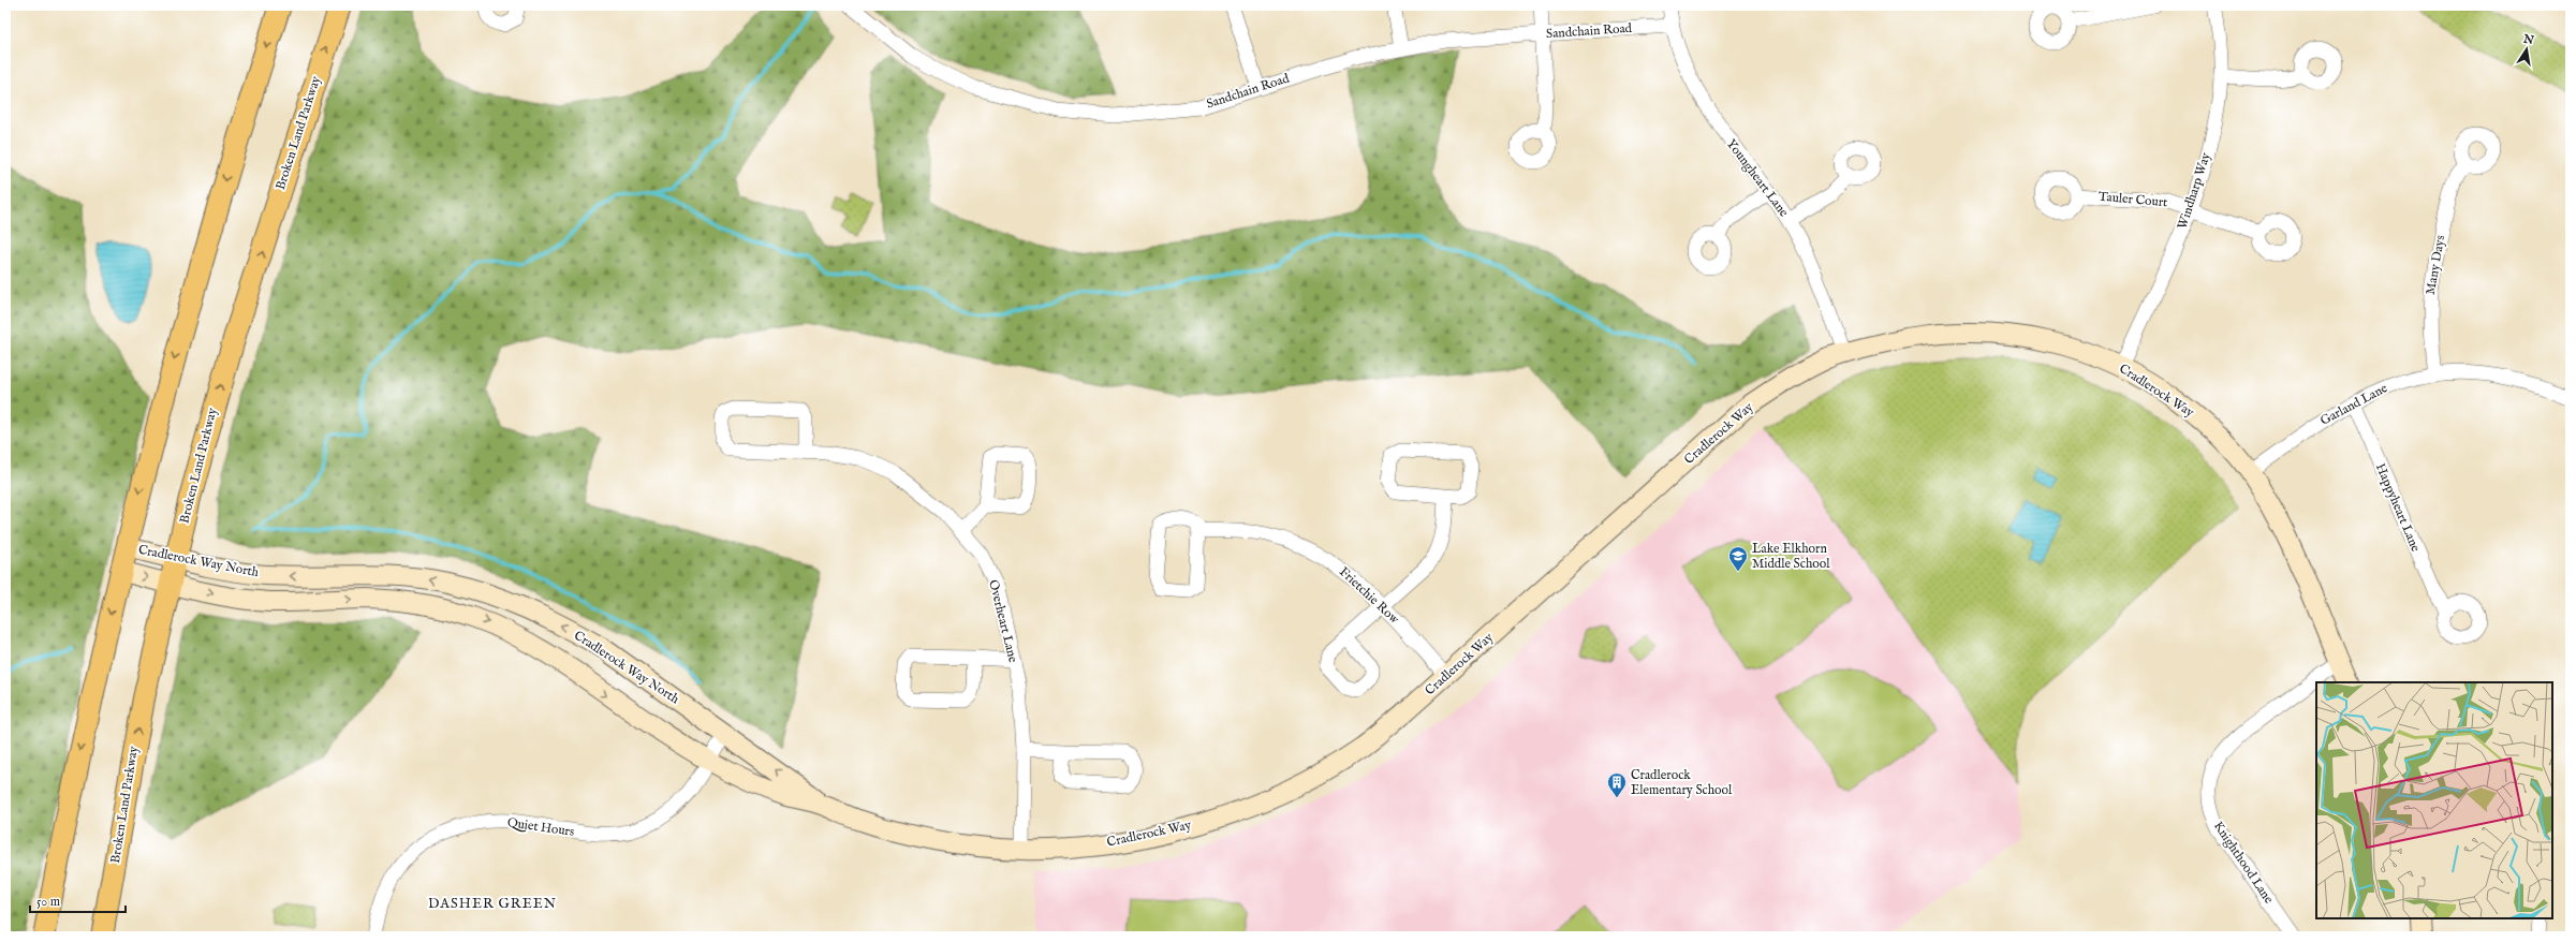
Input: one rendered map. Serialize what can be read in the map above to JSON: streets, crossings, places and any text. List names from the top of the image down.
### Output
{
  "streets": {
    "main road": ["Broken Land Parkway"],
    "street": [
      "Sandchain Road",
      "Youngheart Lane",
      "Windharp Way",
      "Tauler Court",
      "Many Days",
      "Cradlerock Way",
      "Garland Lane",
      "Happyheart Lane",
      "Cradlerock Way North",
      "Frietchie Row",
      "Overheart Lane",
      "Quiet Hours",
      "Knighthood Lane"
    ]
  },
  "crossings": [
    ["Sandchain Road", "Youngheart Lane"],
    ["Broken Land Parkway", "Cradlerock Way North"],
    ["Youngheart Lane", "Cradlerock Way"],
    ["Windharp Way", "Tauler Court"],
    ["Windharp Way", "Cradlerock Way"],
    ["Many Days", "Garland Lane"],
    ["Cradlerock Way", "Garland Lane"],
    ["Cradlerock Way", "Cradlerock Way North"],
    ["Cradlerock Way", "Frietchie Row"],
    ["Cradlerock Way", "Overheart Lane"],
    ["Cradlerock Way", "Knighthood Lane"],
    ["Garland Lane", "Happyheart Lane"],
    ["Cradlerock Way North", "Overheart Lane"],
    ["Cradlerock Way North", "Quiet Hours"]
  ],
  "districts": ["DASHER GREEN"],
  "places": {
    "school or university": ["Lake Elkhorn Middle School"],
    "building": ["Cradlerock Elementary School"]
  },
  "scale_bar": "50 m",
  "north": "top"
}
